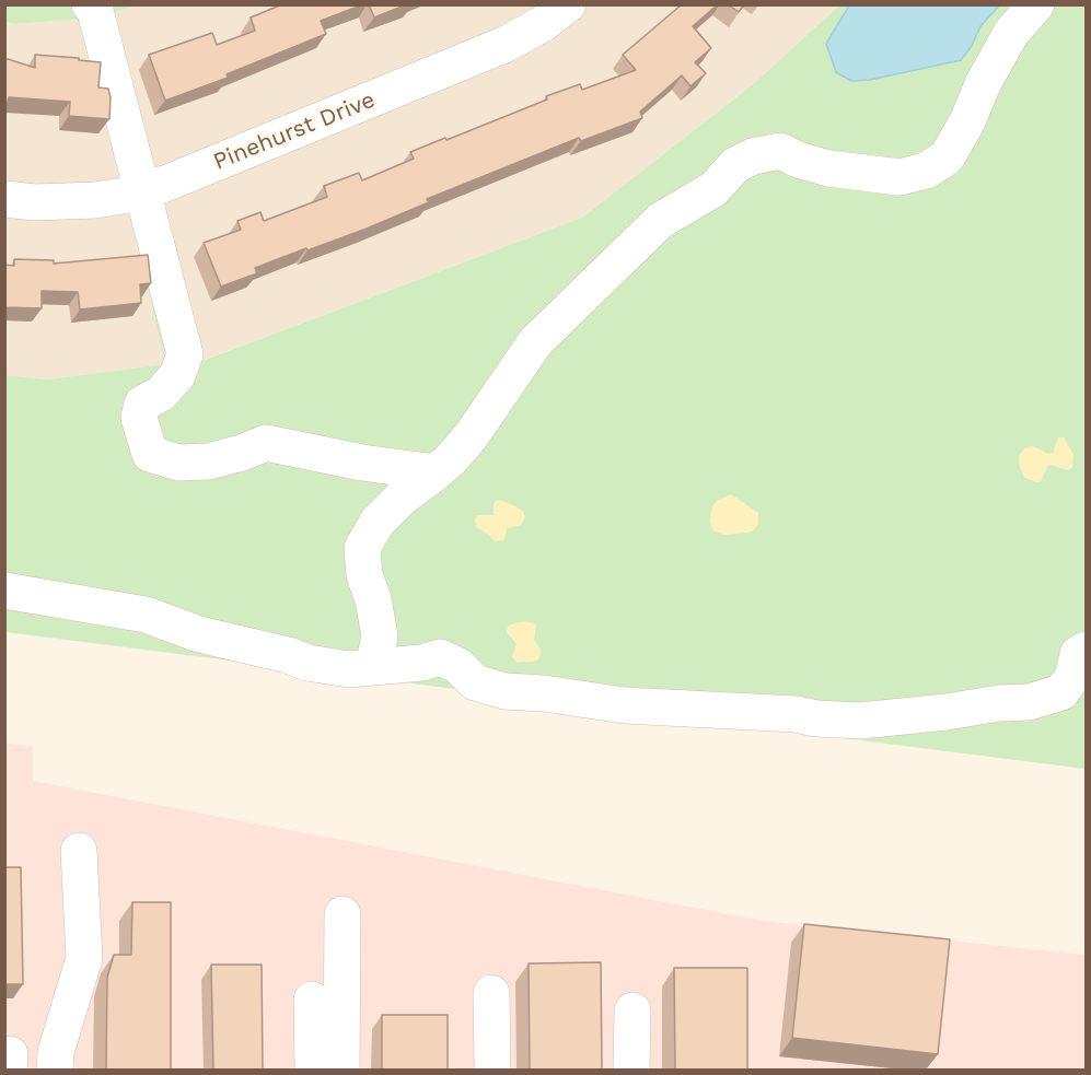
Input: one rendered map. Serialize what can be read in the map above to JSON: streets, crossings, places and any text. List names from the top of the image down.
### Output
{
  "streets": {
    "street": ["Pinehurst Drive"]
  }
}
